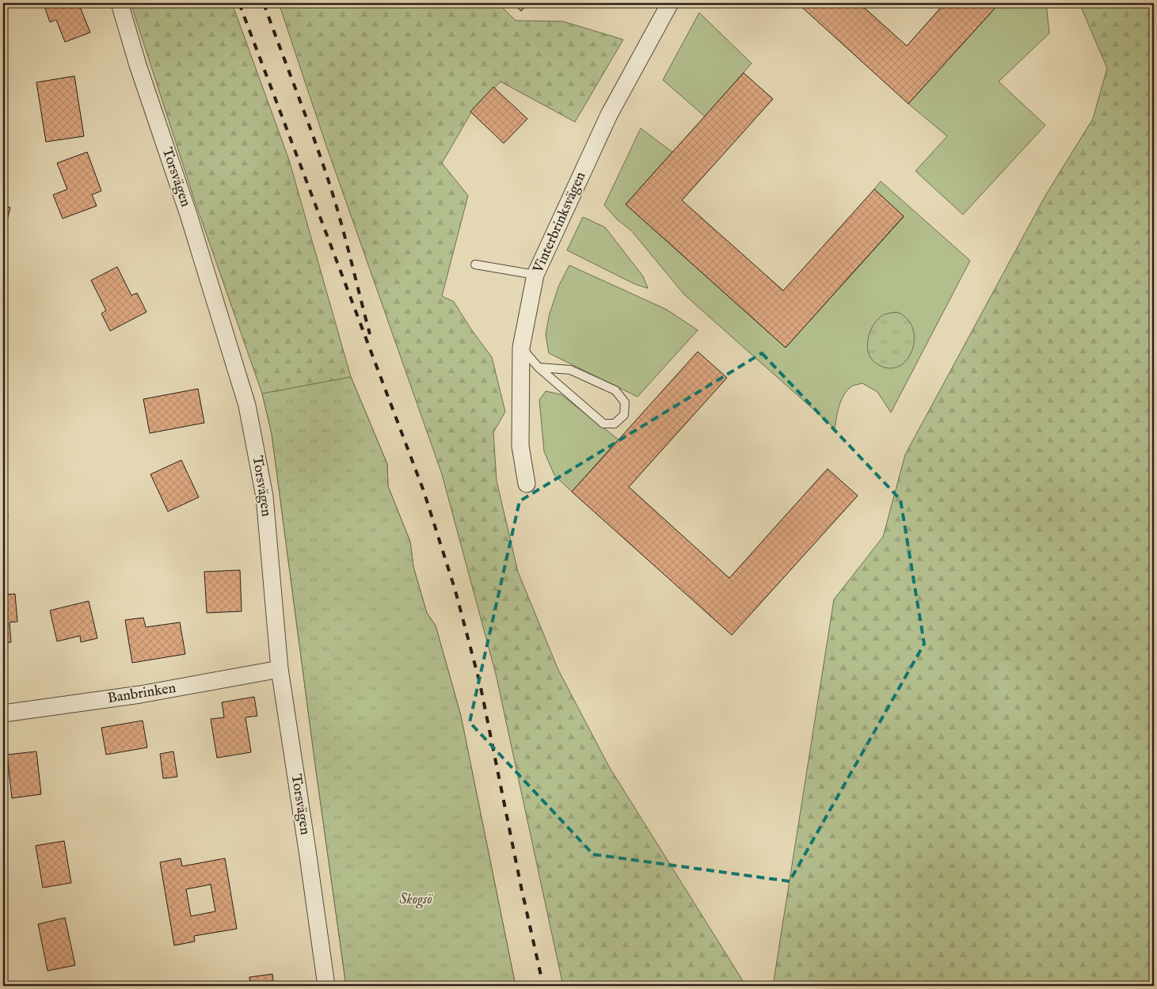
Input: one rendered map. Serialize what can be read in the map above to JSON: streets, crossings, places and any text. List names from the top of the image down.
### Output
{
  "streets": {
    "street": ["Torsvägen", "Vinterbrinksvägen", "Banbrinken"]
  },
  "crossings": [
    ["Torsvägen", "Banbrinken"]
  ],
  "parks": ["Skogsö"]
}
